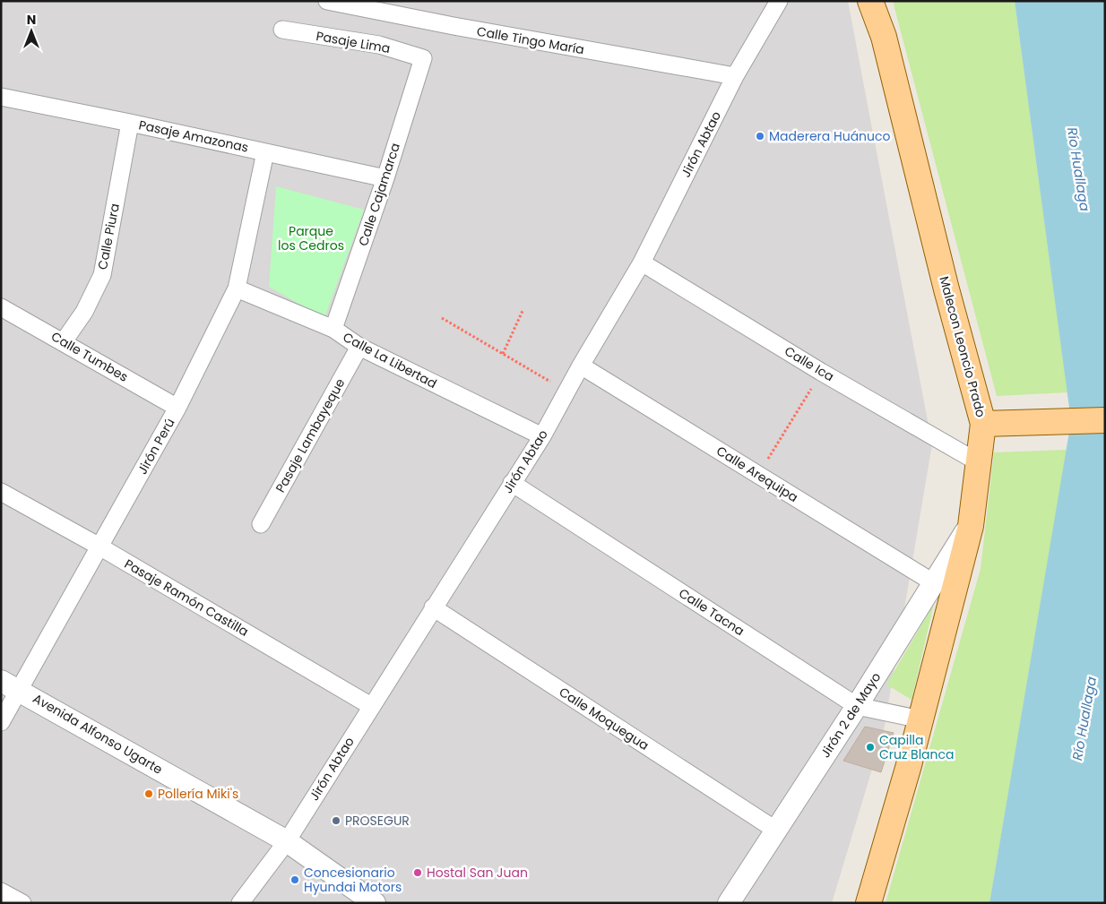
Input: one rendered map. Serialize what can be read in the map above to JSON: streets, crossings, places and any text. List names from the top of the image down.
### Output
{
  "streets": {
    "main road": ["Malecon Leoncio Prado"],
    "street": [
      "Calle Tingo María",
      "Pasaje Lima",
      "Pasaje Amazonas",
      "Jirón Abtao",
      "Calle Cajamarca",
      "Calle Piura",
      "Calle Tumbes",
      "Calle La Libertad",
      "Calle Ica",
      "Pasaje Lambayeque",
      "Jirón Perú",
      "Calle Arequipa",
      "Pasaje Ramón Castilla",
      "Calle Tacna",
      "Jirón 2 de Mayo",
      "Calle Moquegua",
      "Avenida Alfonso Ugarte"
    ]
  },
  "crossings": [
    ["Calle Tingo María", "Jirón Abtao"],
    ["Pasaje Lima", "Calle Cajamarca"],
    ["Pasaje Amazonas", "Calle Cajamarca"],
    ["Pasaje Amazonas", "Calle Piura"],
    ["Pasaje Amazonas", "Jirón Perú"],
    ["Jirón Abtao", "Calle La Libertad"],
    ["Jirón Abtao", "Calle Ica"],
    ["Jirón Abtao", "Calle Arequipa"],
    ["Jirón Abtao", "Pasaje Ramón Castilla"],
    ["Jirón Abtao", "Calle Tacna"],
    ["Jirón Abtao", "Calle Moquegua"],
    ["Jirón Abtao", "Avenida Alfonso Ugarte"],
    ["Calle Cajamarca", "Calle La Libertad"],
    ["Calle Piura", "Calle Tumbes"],
    ["Malecon Leoncio Prado", "Calle Ica"],
    ["Malecon Leoncio Prado", "Calle Tacna"],
    ["Malecon Leoncio Prado", "Jirón 2 de Mayo"],
    ["Calle Tumbes", "Jirón Perú"],
    ["Calle La Libertad", "Pasaje Lambayeque"],
    ["Calle La Libertad", "Jirón Perú"],
    ["Jirón Perú", "Pasaje Ramón Castilla"],
    ["Jirón Perú", "Avenida Alfonso Ugarte"],
    ["Calle Arequipa", "Jirón 2 de Mayo"],
    ["Calle Tacna", "Jirón 2 de Mayo"],
    ["Jirón 2 de Mayo", "Calle Moquegua"]
  ],
  "water": ["Río Huallaga"],
  "parks": ["Parque los Cedros"],
  "places": [
    "Maderera Huánuco",
    "Capilla Cruz Blanca",
    "Pollería Miki's",
    "PROSEGUR",
    "Hostal San Juan",
    "Concesionario Hyundai Motors"
  ],
  "north": "top"
}
